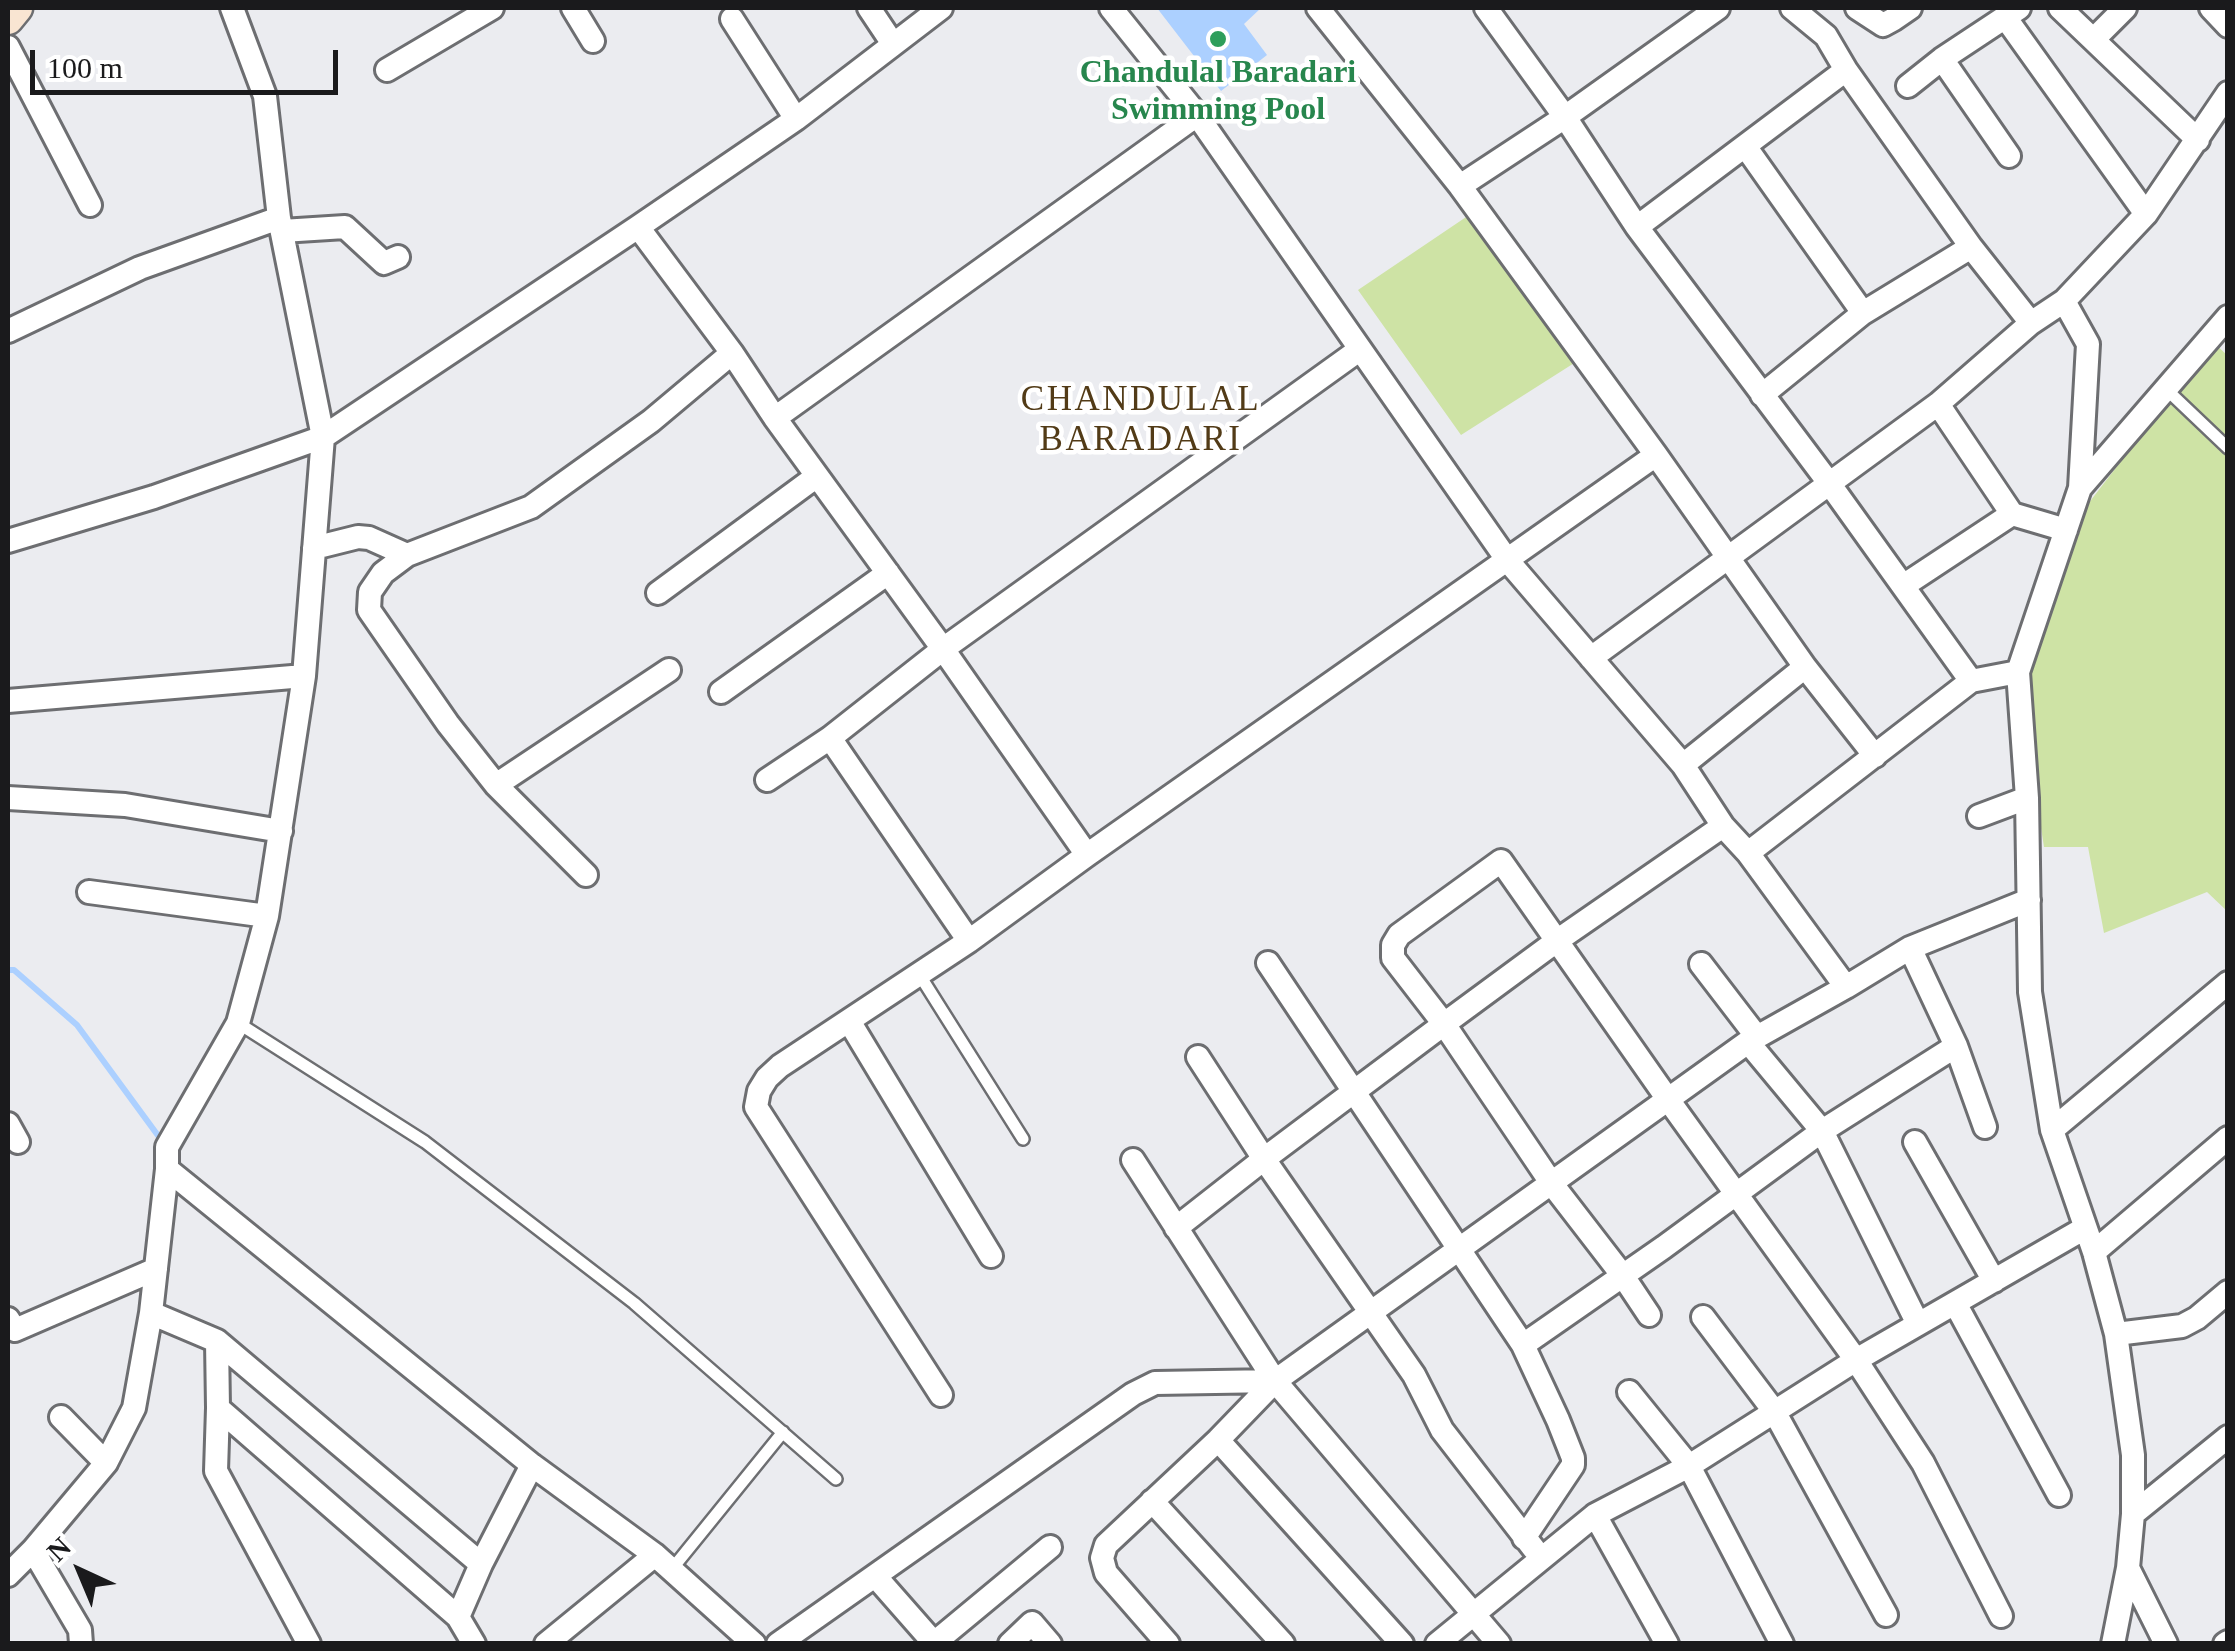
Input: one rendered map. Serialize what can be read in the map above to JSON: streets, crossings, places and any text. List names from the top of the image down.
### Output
{
  "districts": ["CHANDULAL BARADARI"],
  "places": ["Chandulal Baradari Swimming Pool"],
  "scale_bar": "100 m",
  "north": "top left"
}
